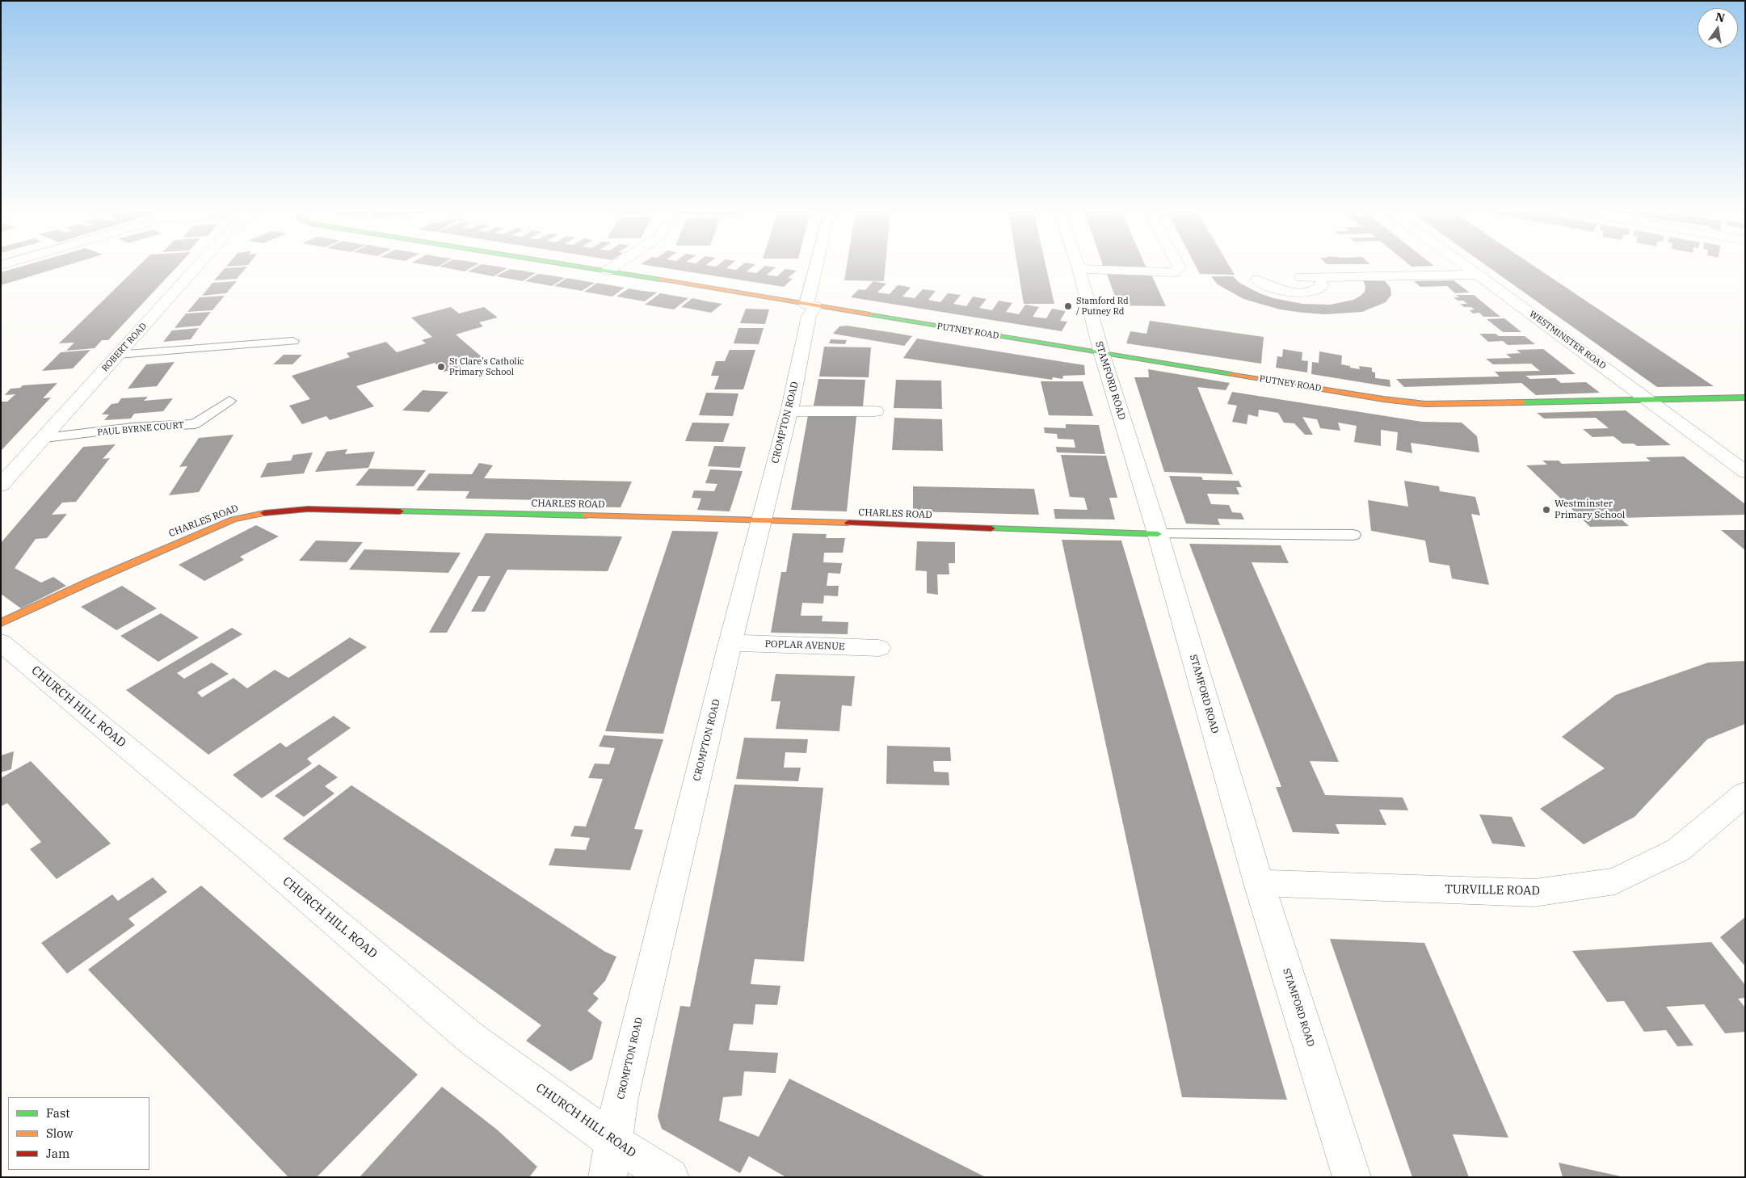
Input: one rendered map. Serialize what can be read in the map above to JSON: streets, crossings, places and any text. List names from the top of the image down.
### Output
{
  "streets": {
    "street": [
      "PUTNEY ROAD",
      "WESTMINSTER ROAD",
      "ROBERT ROAD",
      "STAMFORD ROAD",
      "CROMPTON ROAD",
      "CHARLES ROAD",
      "POPLAR AVENUE",
      "CHURCH HILL ROAD",
      "TURVILLE ROAD"
    ],
    "lane": ["PAUL BYRNE COURT"]
  },
  "crossings": [
    ["PUTNEY ROAD", "WESTMINSTER ROAD"],
    ["PUTNEY ROAD", "STAMFORD ROAD"],
    ["PUTNEY ROAD", "CROMPTON ROAD"],
    ["ROBERT ROAD", "PAUL BYRNE COURT"],
    ["STAMFORD ROAD", "CHARLES ROAD"],
    ["STAMFORD ROAD", "TURVILLE ROAD"],
    ["CROMPTON ROAD", "CHARLES ROAD"],
    ["CROMPTON ROAD", "POPLAR AVENUE"],
    ["CROMPTON ROAD", "CHURCH HILL ROAD"]
  ],
  "places": ["Stamford Rd / Putney Rd", "St Clare's Catholic Primary School", "Westminster Primary School"],
  "legend": ["Fast", "Slow", "Jam"],
  "north": "top"
}
